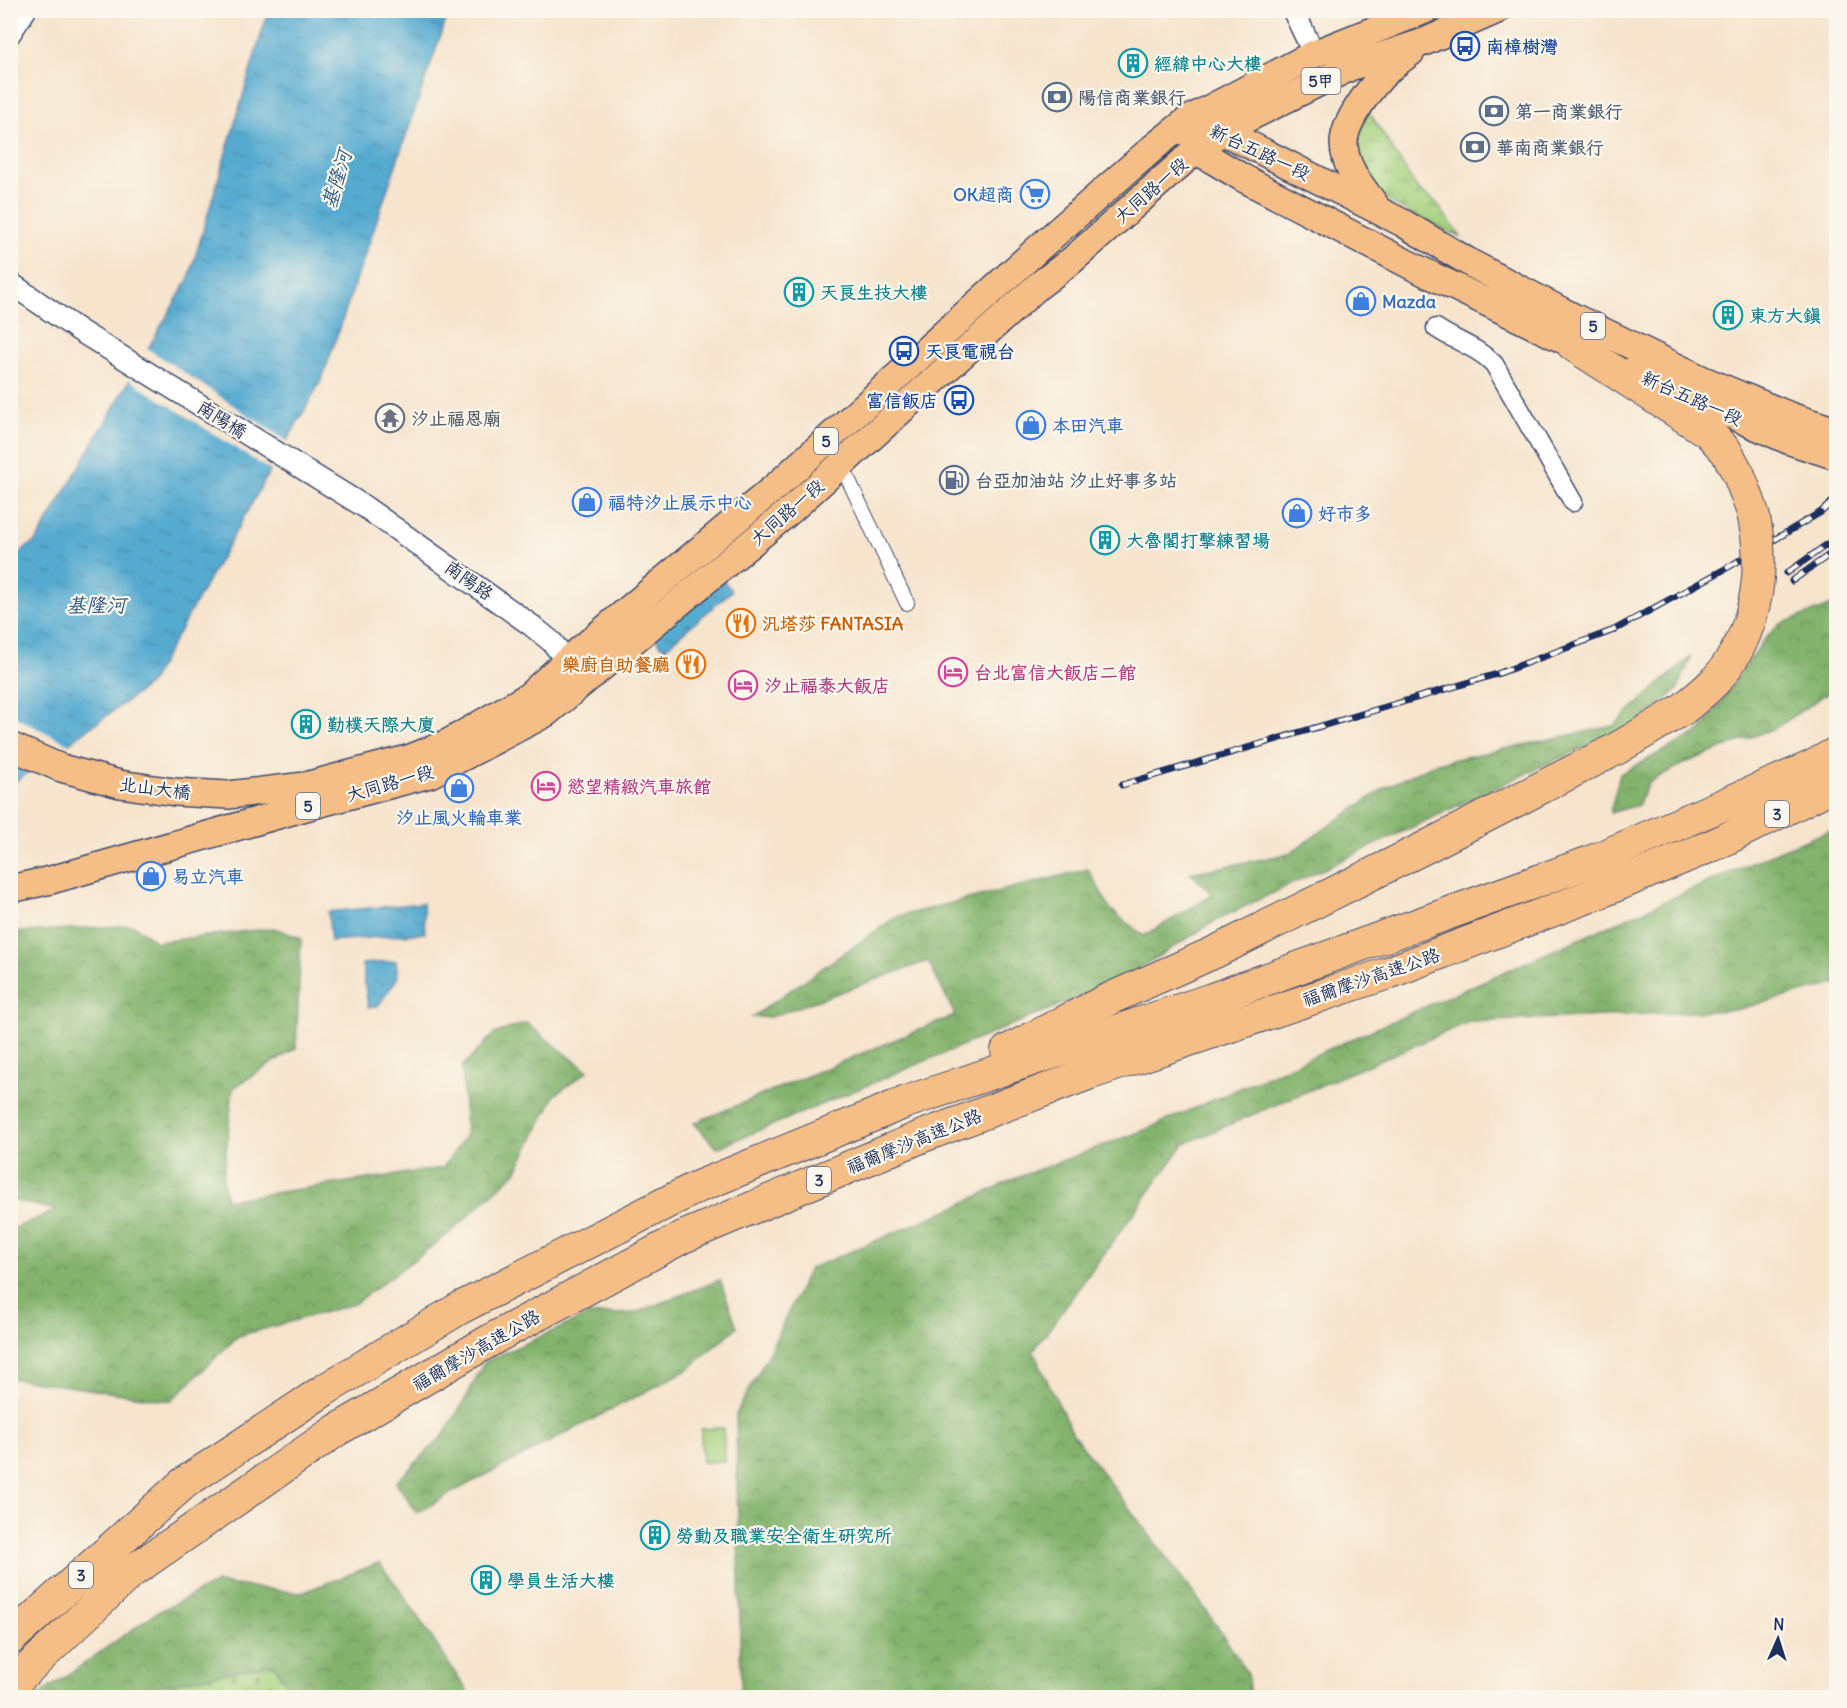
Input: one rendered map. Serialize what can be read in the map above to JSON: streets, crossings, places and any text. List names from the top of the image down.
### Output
{
  "streets": {
    "highway": ["3", "福爾摩沙高速公路"],
    "main road": [
      "5甲",
      "新台五路一段",
      "大同路一段",
      "5",
      "北山大橋"
    ],
    "street": ["南陽橋", "南陽路"]
  },
  "crossings": [
    ["新台五路一段", "大同路一段"],
    ["大同路一段", "南陽路"],
    ["大同路一段", "北山大橋"],
    ["南陽橋", "南陽路"]
  ],
  "water": ["基隆河"],
  "places": {
    "bus stop": ["南樟樹灣", "天良電視台", "富信飯店"],
    "building": [
      "經緯中心大樓",
      "天良生技大樓",
      "東方大鎮",
      "大魯閣打擊練習場",
      "勤樸天際大廈",
      "勞動及職業安全衛生研究所",
      "學員生活大樓"
    ],
    "bank": ["陽信商業銀行", "第一商業銀行", "華南商業銀行"],
    "supermarket": ["OK超商"],
    "shop": [
      "Mazda",
      "本田汽車",
      "福特汐止展示中心",
      "好市多",
      "汐止風火輪車業",
      "易立汽車"
    ],
    "temple": ["汐止福恩廟"],
    "fuel station": ["台亞加油站 汐止好事多站"],
    "restaurant": ["汎塔莎 FANTASIA", "樂廚自助餐廳"],
    "hotel": ["台北富信大飯店二館", "汐止福泰大飯店", "慾望精緻汽車旅館"]
  },
  "north": "top"
}
